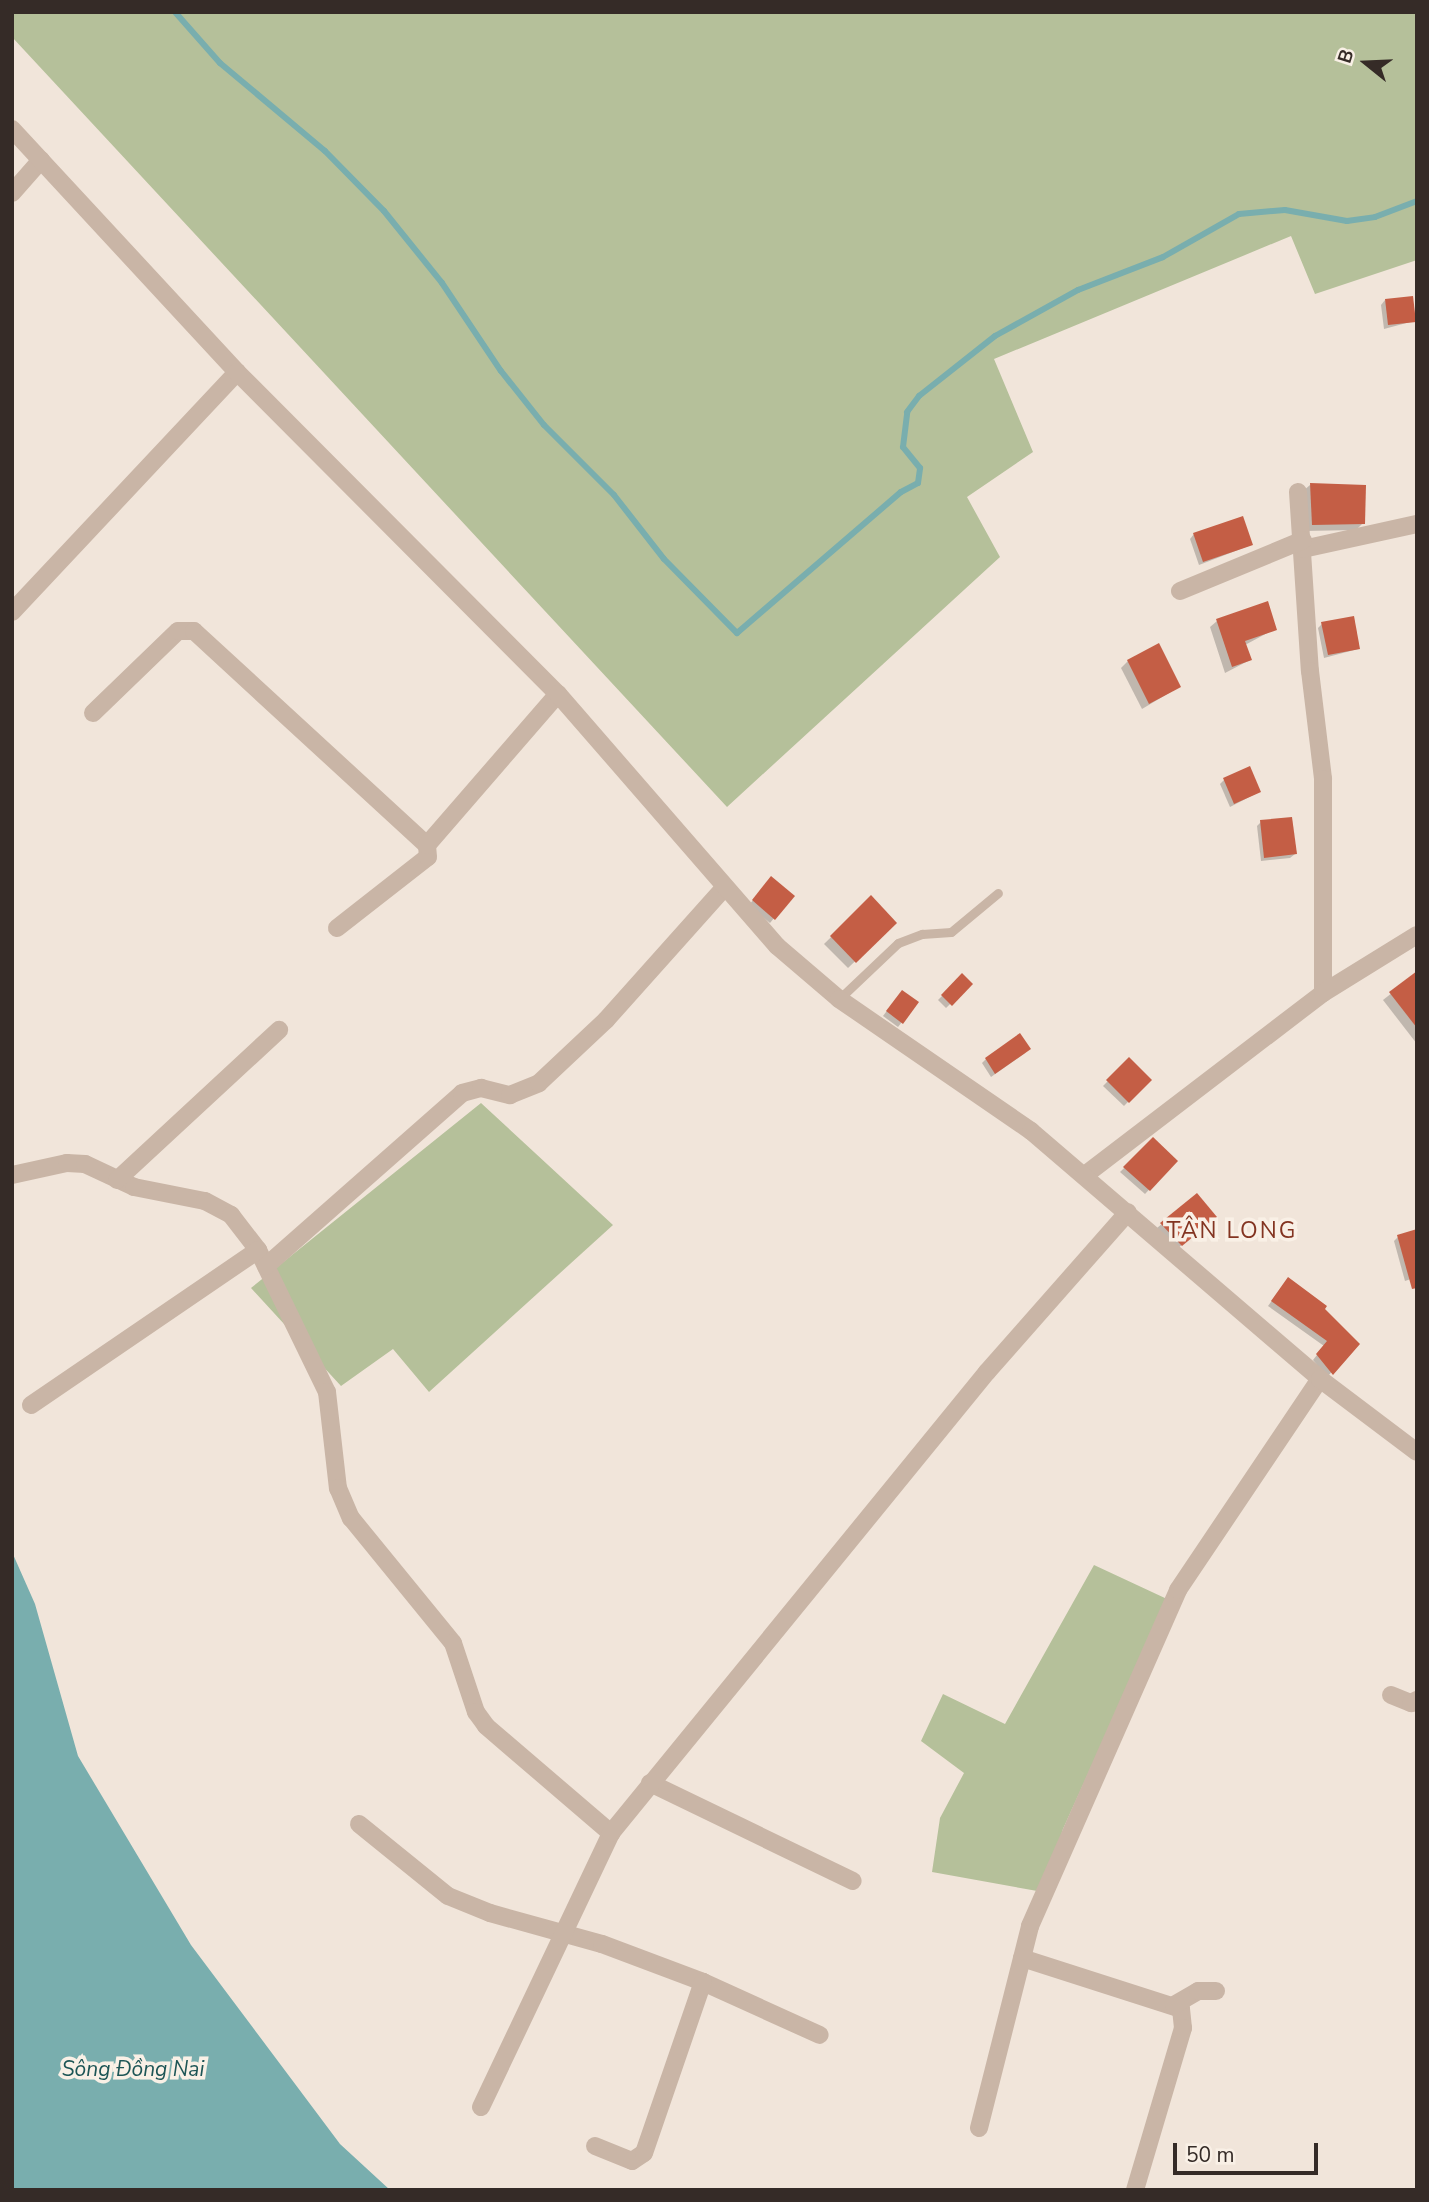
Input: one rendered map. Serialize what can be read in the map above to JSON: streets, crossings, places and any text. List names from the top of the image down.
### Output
{
  "districts": ["TÂN LONG"],
  "water": ["Sông Đồng Nai"],
  "scale_bar": "50 m",
  "north": "left"
}
